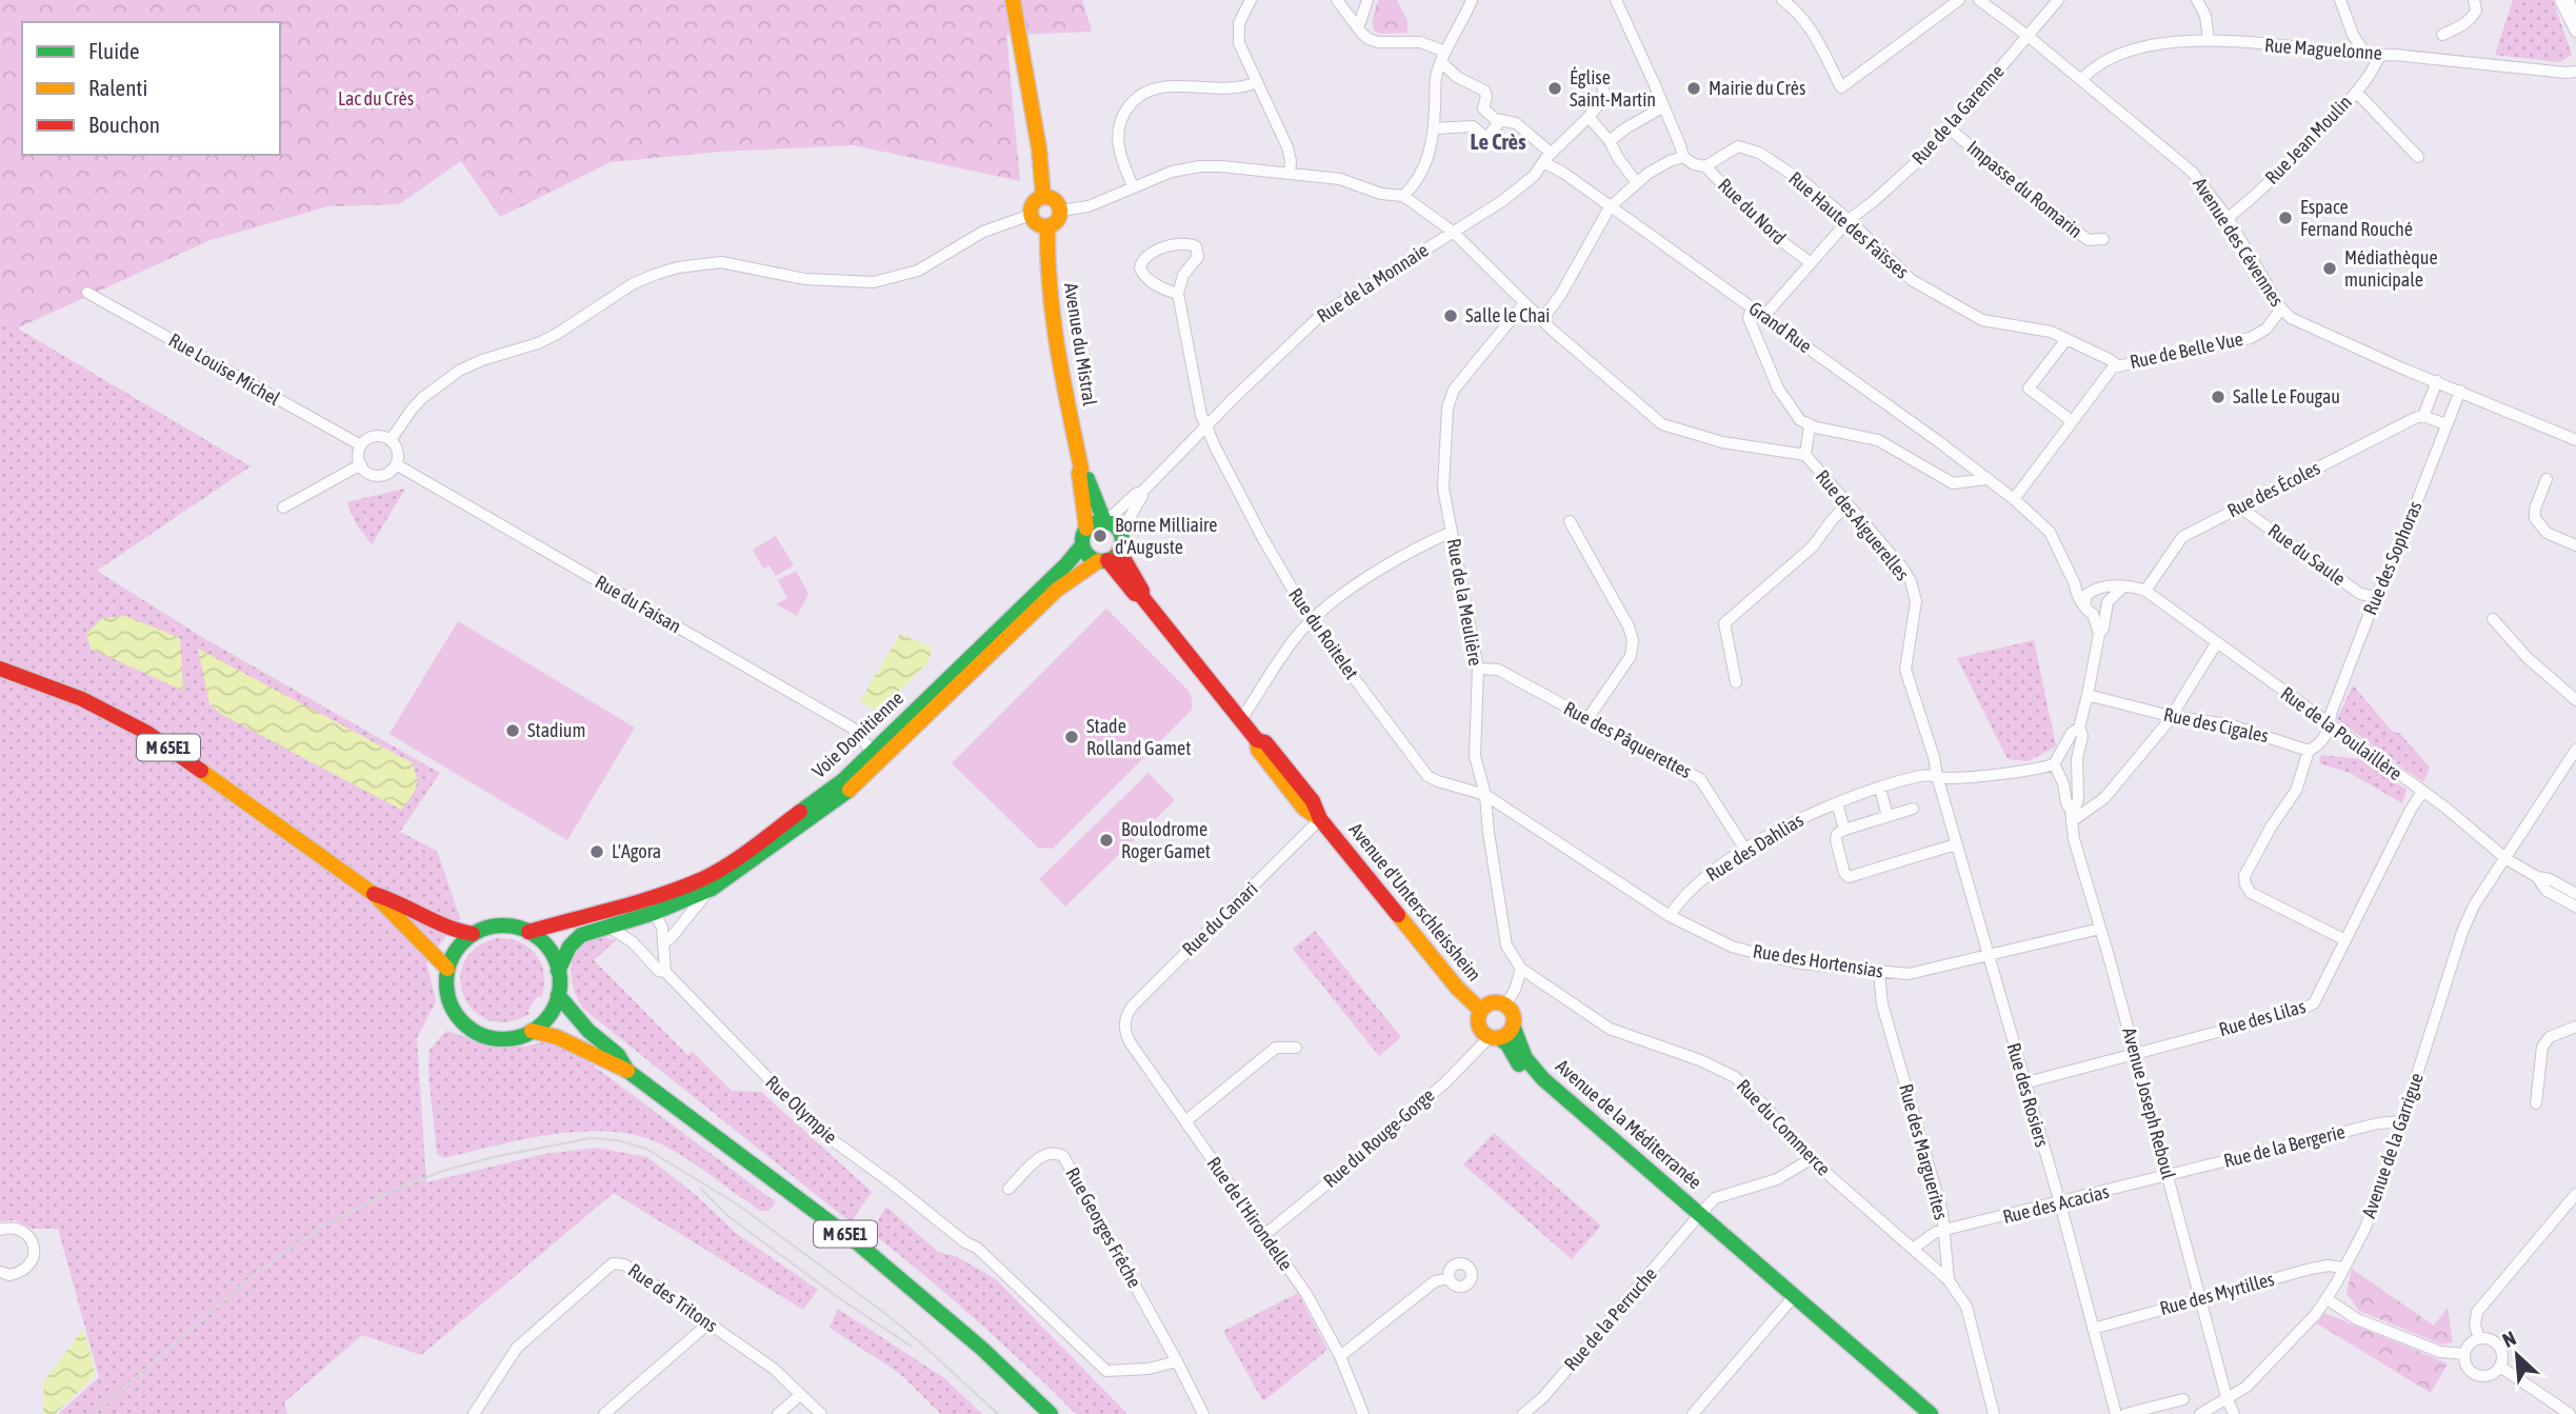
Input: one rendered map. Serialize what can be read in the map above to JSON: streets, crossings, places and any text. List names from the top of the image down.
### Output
{
  "streets": {
    "street": [
      "Rue Maguelonne",
      "Rue de la Garenne",
      "Rue Jean Moulin",
      "Impasse du Romarin",
      "Rue du Nord",
      "Rue Haute des Faïsses",
      "Avenue des Cévennes",
      "Rue de la Monnaie",
      "Grand Rue",
      "Avenue du Mistral",
      "Rue de Belle Vue",
      "Rue Louise Michel",
      "Rue des Écoles",
      "Rue des Aiguerelles",
      "Rue du Saule",
      "Rue des Sophoras",
      "Rue de la Meulière",
      "Rue du Faisan",
      "Rue du Roitelet",
      "Rue des Cigales",
      "Rue de la Poulaillère",
      "Voie Domitienne",
      "Rue des Pâquerettes",
      "M 65E1",
      "Rue des Dahlias",
      "Avenue d'Unterschleissheim",
      "Rue du Canari",
      "Rue des Hortensias",
      "Rue des Lilas",
      "Rue des Rosiers",
      "Avenue Joseph Reboul",
      "Rue Olympie",
      "Avenue de la Méditerranée",
      "Rue du Commerce",
      "Rue du Rouge-Gorge",
      "Avenue de la Garrigue",
      "Rue de la Bergerie",
      "Rue des Marguerites",
      "Rue des Acacias",
      "Rue de l'Hirondelle",
      "Rue Georges Frêche",
      "Rue des Myrtilles",
      "Rue des Tritons",
      "Rue de la Perruche"
    ]
  },
  "crossings": [
    ["Rue Maguelonne", "Rue Jean Moulin"],
    ["Rue Maguelonne", "Avenue des Cévennes"],
    ["Rue de la Garenne", "Impasse du Romarin"],
    ["Rue de la Garenne", "Rue du Nord"],
    ["Rue de la Garenne", "Rue Haute des Faïsses"],
    ["Rue de la Garenne", "Avenue des Cévennes"],
    ["Rue de la Garenne", "Grand Rue"],
    ["Rue Jean Moulin", "Avenue des Cévennes"],
    ["Rue du Nord", "Rue Haute des Faïsses"],
    ["Rue Haute des Faïsses", "Rue de Belle Vue"],
    ["Avenue des Cévennes", "Rue de Belle Vue"],
    ["Avenue des Cévennes", "Rue des Sophoras"],
    ["Rue de la Monnaie", "Grand Rue"],
    ["Rue de la Monnaie", "Avenue du Mistral"],
    ["Rue de la Monnaie", "Rue des Aiguerelles"],
    ["Rue de la Monnaie", "Rue du Roitelet"],
    ["Rue de la Monnaie", "Voie Domitienne"],
    ["Rue de la Monnaie", "Avenue d'Unterschleissheim"],
    ["Grand Rue", "Rue de Belle Vue"],
    ["Avenue du Mistral", "Voie Domitienne"],
    ["Avenue du Mistral", "Avenue d'Unterschleissheim"],
    ["Rue Louise Michel", "Rue du Faisan"],
    ["Rue des Écoles", "Rue du Saule"],
    ["Rue des Écoles", "Rue de la Poulaillère"],
    ["Rue des Aiguerelles", "Rue de la Meulière"],
    ["Rue des Aiguerelles", "Rue des Dahlias"],
    ["Rue des Aiguerelles", "Rue des Rosiers"],
    ["Rue du Saule", "Rue des Sophoras"],
    ["Rue des Sophoras", "Rue de la Poulaillère"],
    ["Rue de la Meulière", "Rue du Roitelet"],
    ["Rue de la Meulière", "Rue des Pâquerettes"],
    ["Rue de la Meulière", "Rue des Hortensias"],
    ["Rue de la Meulière", "Rue du Commerce"],
    ["Rue du Faisan", "Voie Domitienne"],
    ["Rue du Roitelet", "Rue des Hortensias"],
    ["Rue de la Poulaillère", "Rue des Lilas"],
    ["Rue de la Poulaillère", "Avenue de la Garrigue"],
    ["Voie Domitienne", "M 65E1"],
    ["Voie Domitienne", "Avenue d'Unterschleissheim"],
    ["Voie Domitienne", "Rue Olympie"],
    ["Rue des Pâquerettes", "Rue des Dahlias"],
    ["Rue des Dahlias", "Rue des Hortensias"],
    ["Rue des Dahlias", "Rue des Rosiers"],
    ["Rue des Dahlias", "Avenue Joseph Reboul"],
    ["Avenue d'Unterschleissheim", "Rue du Canari"],
    ["Avenue d'Unterschleissheim", "Avenue de la Méditerranée"],
    ["Avenue d'Unterschleissheim", "Rue du Rouge-Gorge"],
    ["Rue du Canari", "Rue de l'Hirondelle"],
    ["Rue des Hortensias", "Rue des Rosiers"],
    ["Rue des Hortensias", "Avenue Joseph Reboul"],
    ["Rue des Hortensias", "Rue des Marguerites"],
    ["Rue des Lilas", "Rue des Rosiers"],
    ["Rue des Lilas", "Avenue Joseph Reboul"],
    ["Rue des Rosiers", "Rue des Acacias"],
    ["Rue des Rosiers", "Rue des Myrtilles"],
    ["Avenue Joseph Reboul", "Avenue de la Garrigue"],
    ["Avenue Joseph Reboul", "Rue de la Bergerie"],
    ["Avenue Joseph Reboul", "Rue des Acacias"],
    ["Avenue Joseph Reboul", "Rue des Myrtilles"],
    ["Rue Olympie", "Rue Georges Frêche"],
    ["Avenue de la Méditerranée", "Rue du Rouge-Gorge"],
    ["Avenue de la Méditerranée", "Rue de la Perruche"],
    ["Rue du Commerce", "Rue des Marguerites"],
    ["Rue du Commerce", "Rue des Acacias"],
    ["Rue du Commerce", "Rue de la Perruche"],
    ["Rue du Rouge-Gorge", "Rue de l'Hirondelle"],
    ["Avenue de la Garrigue", "Rue de la Bergerie"],
    ["Avenue de la Garrigue", "Rue des Myrtilles"],
    ["Rue de la Bergerie", "Rue des Acacias"],
    ["Rue des Marguerites", "Rue des Acacias"]
  ],
  "districts": ["Le Crès"],
  "parks": ["Lac du Crès"],
  "places": [
    "Église Saint-Martin",
    "Mairie du Crès",
    "Espace Fernand Rouché",
    "Médiathèque municipale",
    "Salle le Chai",
    "Salle Le Fougau",
    "Borne Milliaire d'Auguste",
    "Stadium",
    "Stade Rolland Gamet",
    "Boulodrome Roger Gamet",
    "L'Agora"
  ],
  "legend": ["Fluide", "Ralenti", "Bouchon"],
  "north": "top left"
}
